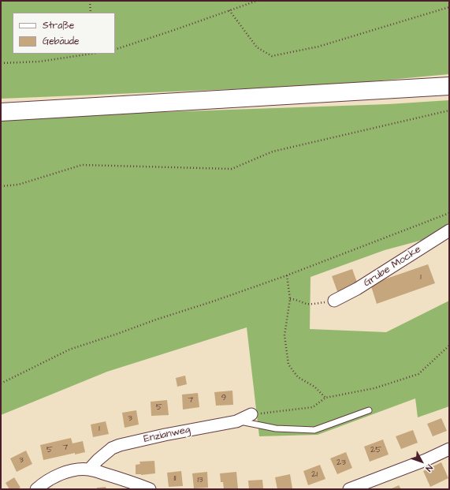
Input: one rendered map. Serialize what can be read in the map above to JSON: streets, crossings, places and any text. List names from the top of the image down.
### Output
{
  "streets": {
    "street": ["Grube Mocke", "Enzianweg"]
  },
  "house_numbers": [
    "1",
    "9",
    "7",
    "5",
    "3",
    "1",
    "7",
    "5",
    "25",
    "3",
    "23",
    "21",
    "11",
    "13"
  ],
  "legend": ["Straße", "Gebäude"],
  "north": "bottom right"
}
